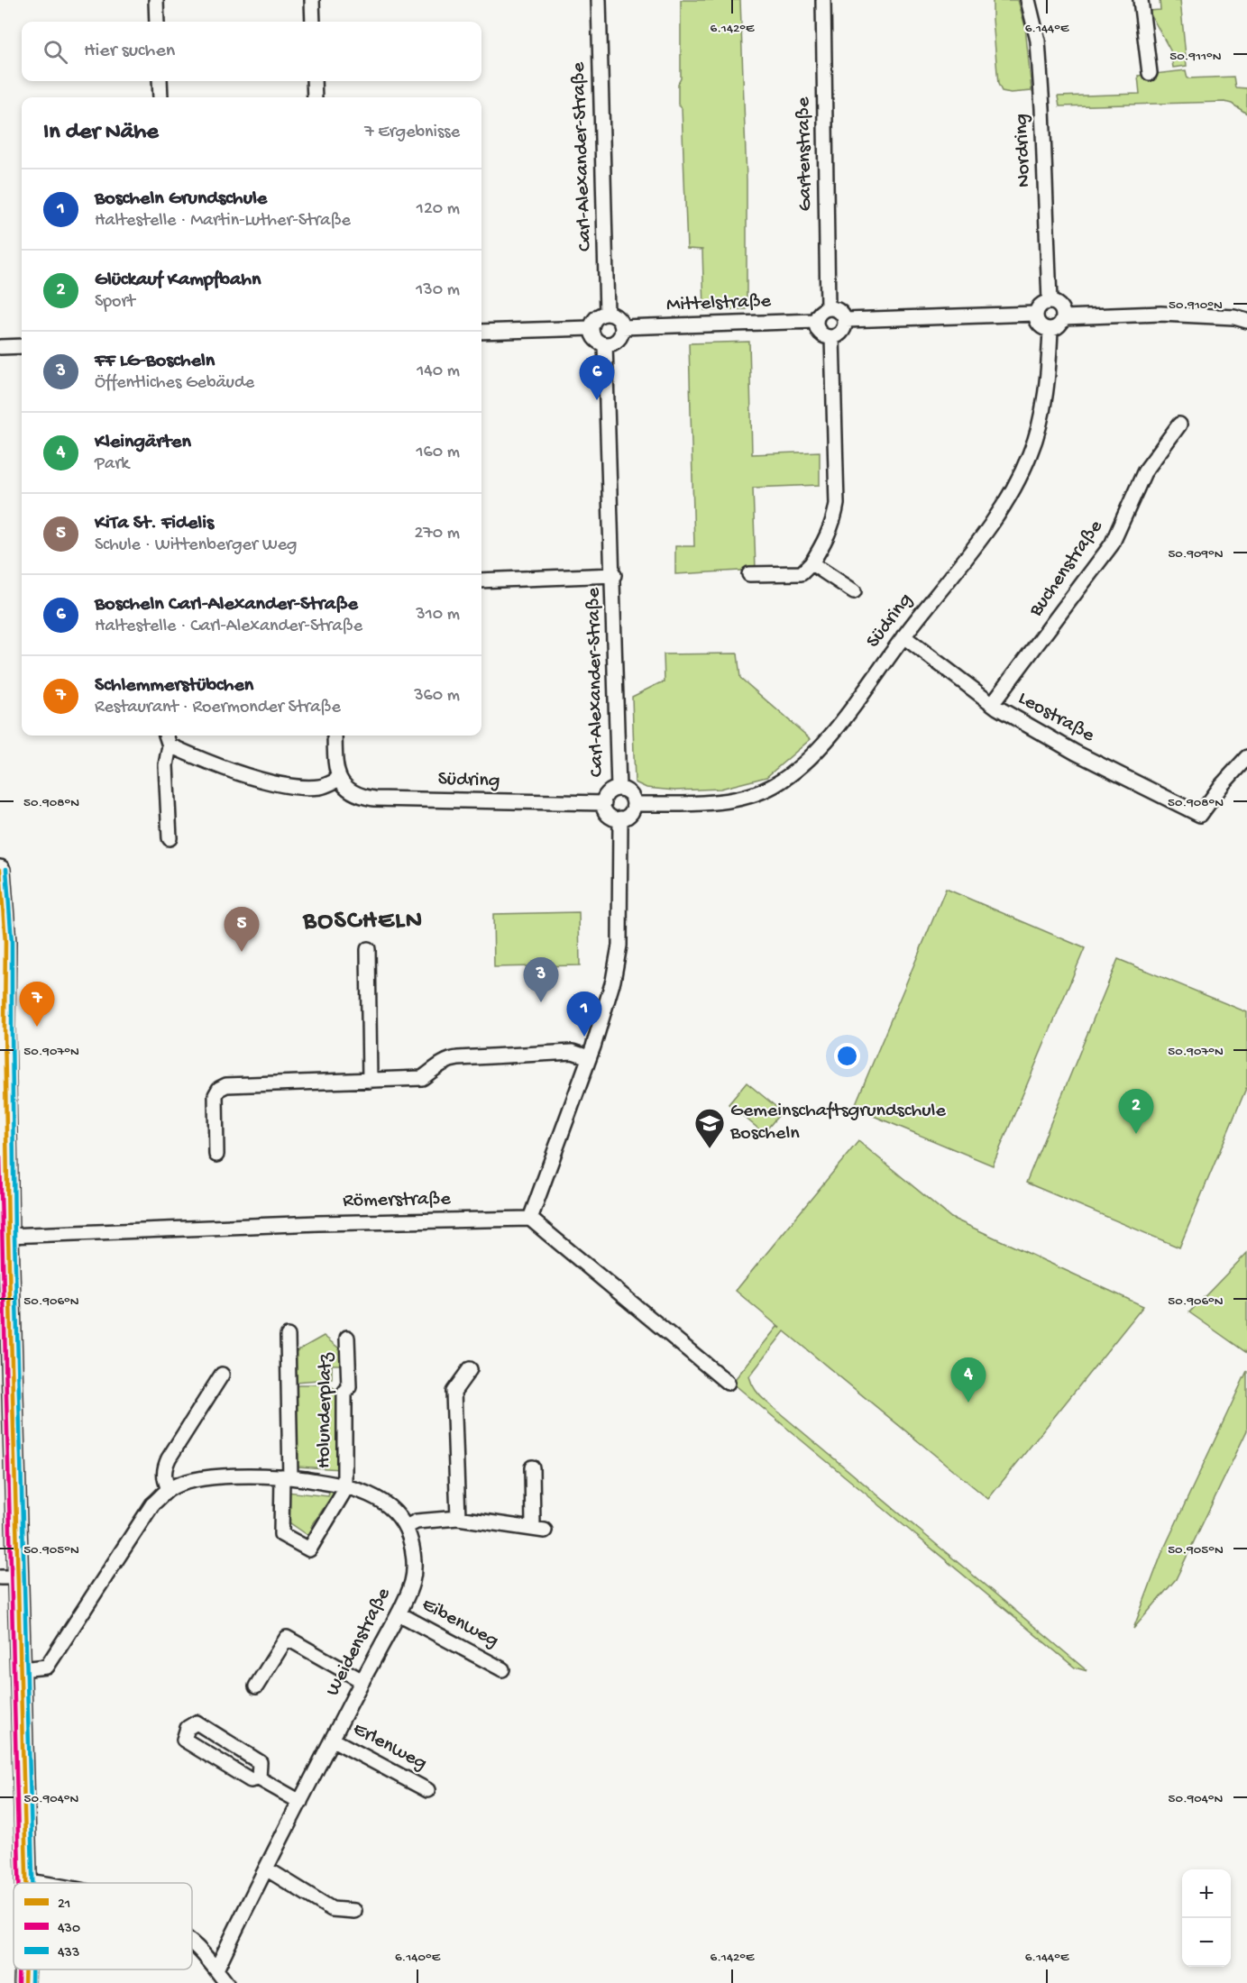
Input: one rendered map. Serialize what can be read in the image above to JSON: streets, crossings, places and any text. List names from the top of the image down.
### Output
{
  "streets": {
    "street": [
      "Nordring",
      "Gartenstraße",
      "Carl-Alexander-Straße",
      "Mittelstraße",
      "Buchenstraße",
      "Südring",
      "Leostraße",
      "Römerstraße",
      "Holunderplatz",
      "Eibenweg",
      "Weidenstraße",
      "Erlenweg"
    ]
  },
  "crossings": [
    ["Nordring", "Südring"],
    ["Gartenstraße", "Mittelstraße"],
    ["Carl-Alexander-Straße", "Mittelstraße"],
    ["Carl-Alexander-Straße", "Südring"],
    ["Buchenstraße", "Leostraße"],
    ["Südring", "Leostraße"],
    ["Holunderplatz", "Weidenstraße"],
    ["Eibenweg", "Weidenstraße"],
    ["Weidenstraße", "Erlenweg"]
  ],
  "districts": ["BOSCHELN"],
  "places": {
    "school or university": ["Gemeinschaftsgrundschule Boscheln"]
  },
  "lines": ["transit line 433", "transit line 21", "transit line 430"],
  "legend": ["21", "430", "433"],
  "page": {
    "search": "Hier suchen",
    "heading": ["In der Nähe", "7 Ergebnisse"],
    "list": [
      {
        "mark": "1",
        "name": "Boscheln Grundschule",
        "note": "Haltestelle · Martin-Luther-Straße",
        "value": "120 m"
      },
      {
        "mark": "2",
        "name": "Glückauf Kampfbahn",
        "note": "Sport",
        "value": "130 m"
      },
      {
        "mark": "3",
        "name": "FF LG-Boscheln",
        "note": "Öffentliches Gebäude",
        "value": "140 m"
      },
      {
        "mark": "4",
        "name": "Kleingärten",
        "note": "Park",
        "value": "160 m"
      },
      {
        "mark": "5",
        "name": "KiTa St. Fidelis",
        "note": "Schule · Wittenberger Weg",
        "value": "270 m"
      },
      {
        "mark": "6",
        "name": "Boscheln Carl-Alexander-Straße",
        "note": "Haltestelle · Carl-Alexander-Straße",
        "value": "310 m"
      },
      {
        "mark": "7",
        "name": "Schlemmerstübchen",
        "note": "Restaurant · Roermonder Straße",
        "value": "360 m"
      }
    ],
    "pins": [
      "6",
      "5",
      "3",
      "7",
      "1",
      "2",
      "4"
    ],
    "map_buttons": ["+", "−"]
  },
  "coordinates": [
    "6.142°E",
    "6.144°E",
    "50.911°N",
    "50.910°N",
    "50.909°N",
    "50.908°N",
    "50.907°N",
    "50.906°N",
    "50.905°N",
    "50.904°N",
    "6.140°E"
  ]
}
